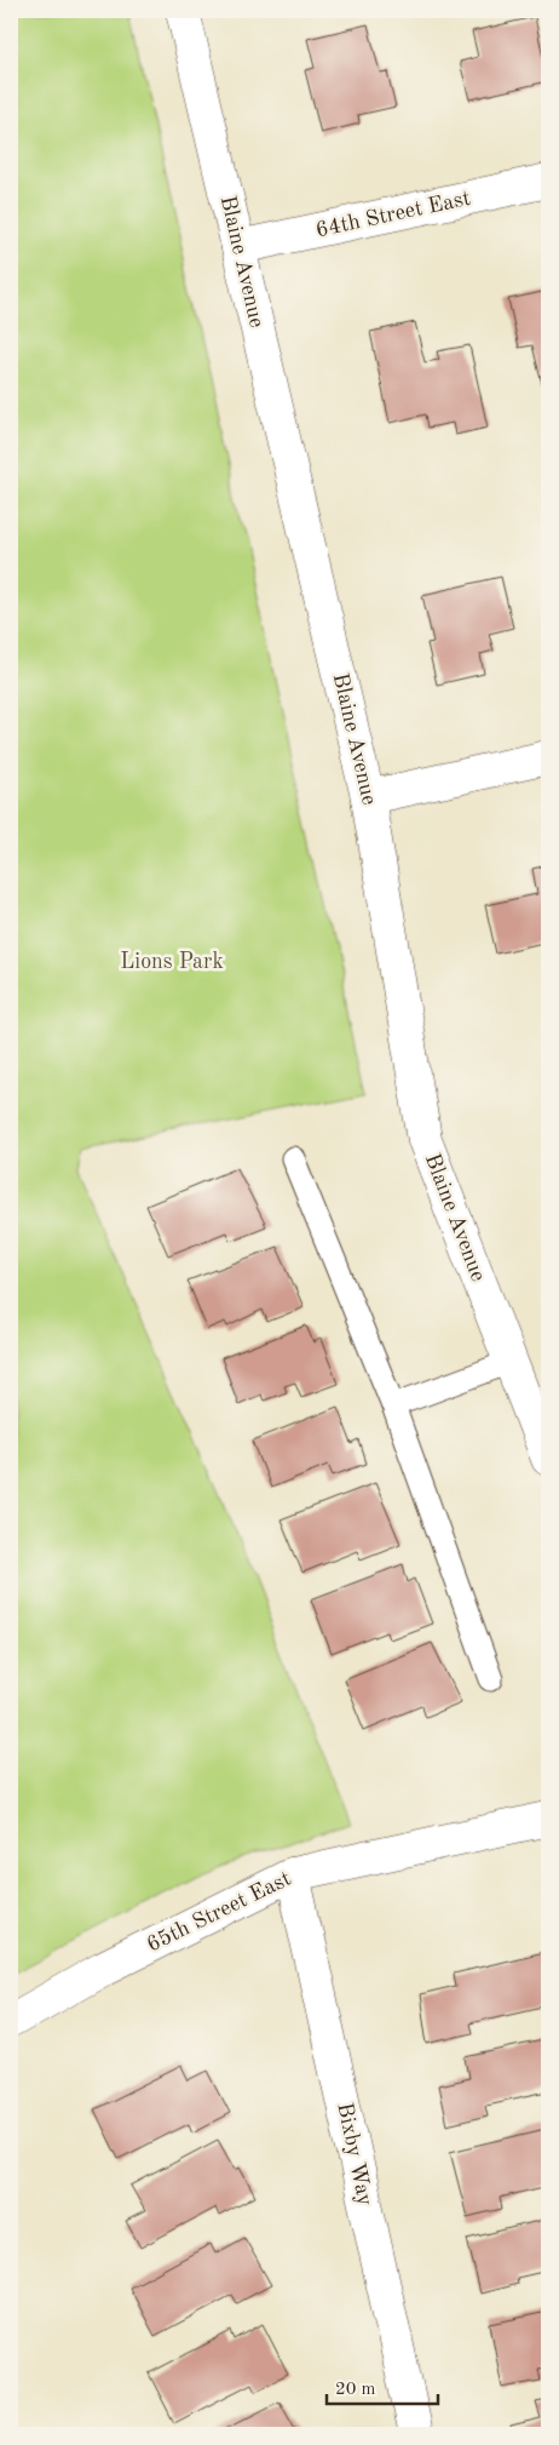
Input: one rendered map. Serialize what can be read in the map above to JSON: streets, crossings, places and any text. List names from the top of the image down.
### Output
{
  "streets": {
    "street": [
      "64th Street East",
      "Blaine Avenue",
      "65th Street East",
      "Bixby Way"
    ]
  },
  "crossings": [
    ["64th Street East", "Blaine Avenue"],
    ["65th Street East", "Bixby Way"]
  ],
  "parks": ["Lions Park"],
  "scale_bar": "20 m"
}
